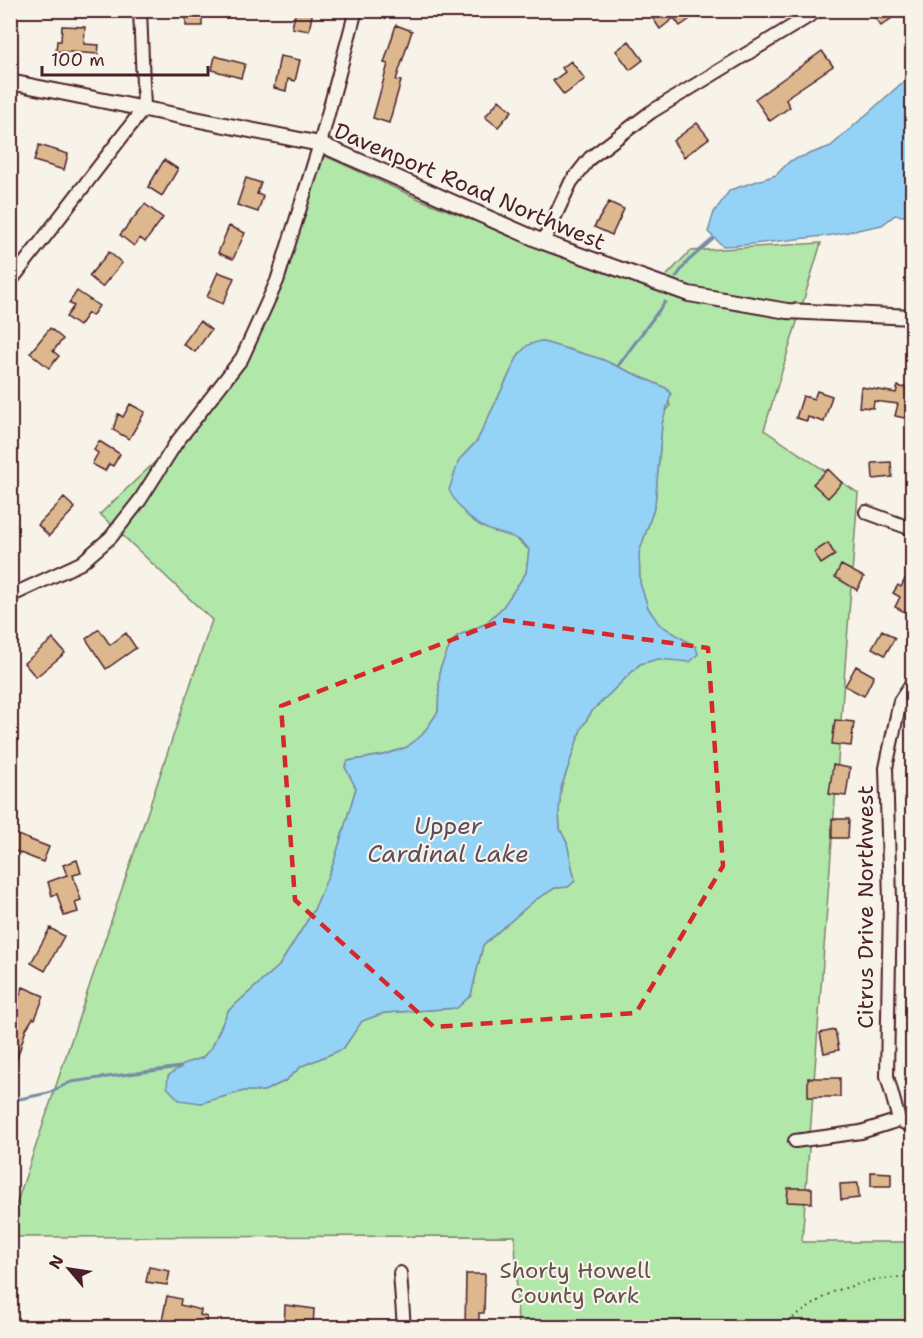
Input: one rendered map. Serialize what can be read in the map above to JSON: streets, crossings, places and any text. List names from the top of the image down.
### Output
{
  "streets": {
    "street": ["Davenport Road Northwest", "Citrus Drive Northwest"]
  },
  "water": ["Upper Cardinal Lake"],
  "parks": ["Shorty Howell County Park"],
  "scale_bar": "100 m",
  "north": "top left"
}
